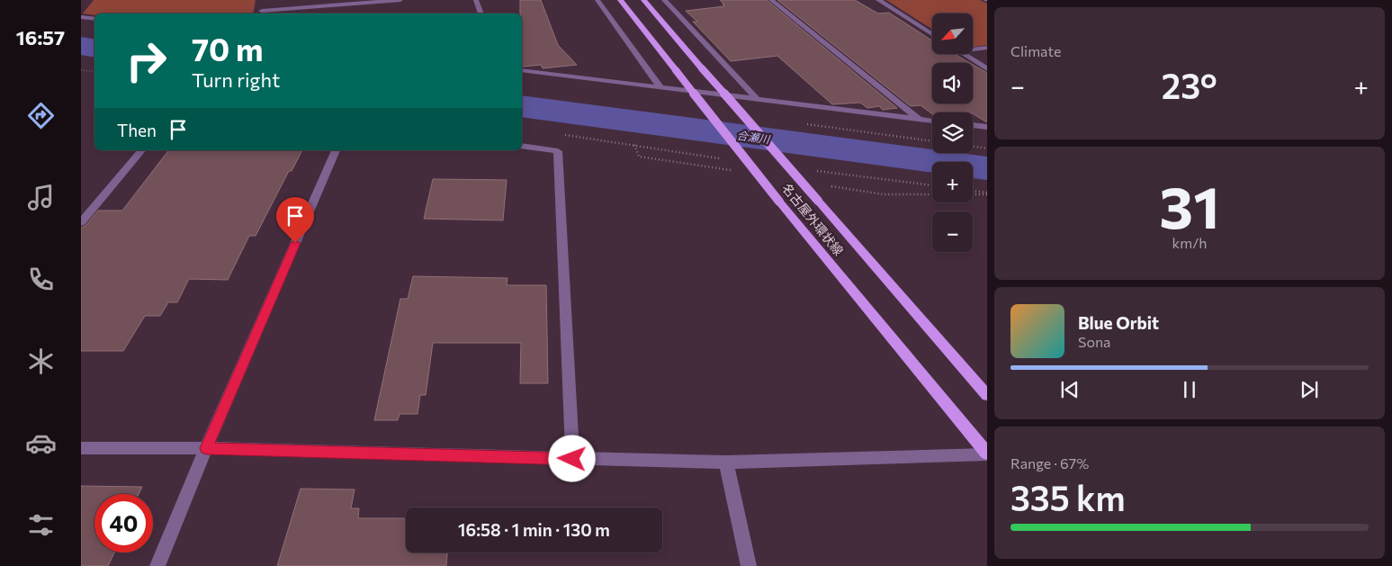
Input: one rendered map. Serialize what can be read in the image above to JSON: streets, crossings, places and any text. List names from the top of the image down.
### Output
{
  "streets": {
    "main road": ["名古屋外環状線"]
  },
  "water": ["合瀬川"],
  "north": "bottom left",
  "page": {
    "tabs": "16:57",
    "tile": [
      "Climate",
      ["31", "km/h"],
      ["Range · 67%", "335 km"]
    ],
    "map_buttons": ["+", "−"],
    "turn": ["70 m", "Turn right"],
    "heat": ["−", "23°", "+"],
    "then": "Then",
    "song": ["Blue Orbit", "Sona"],
    "limit": "40",
    "trip": "16:58 · 1 min · 130 m"
  }
}
